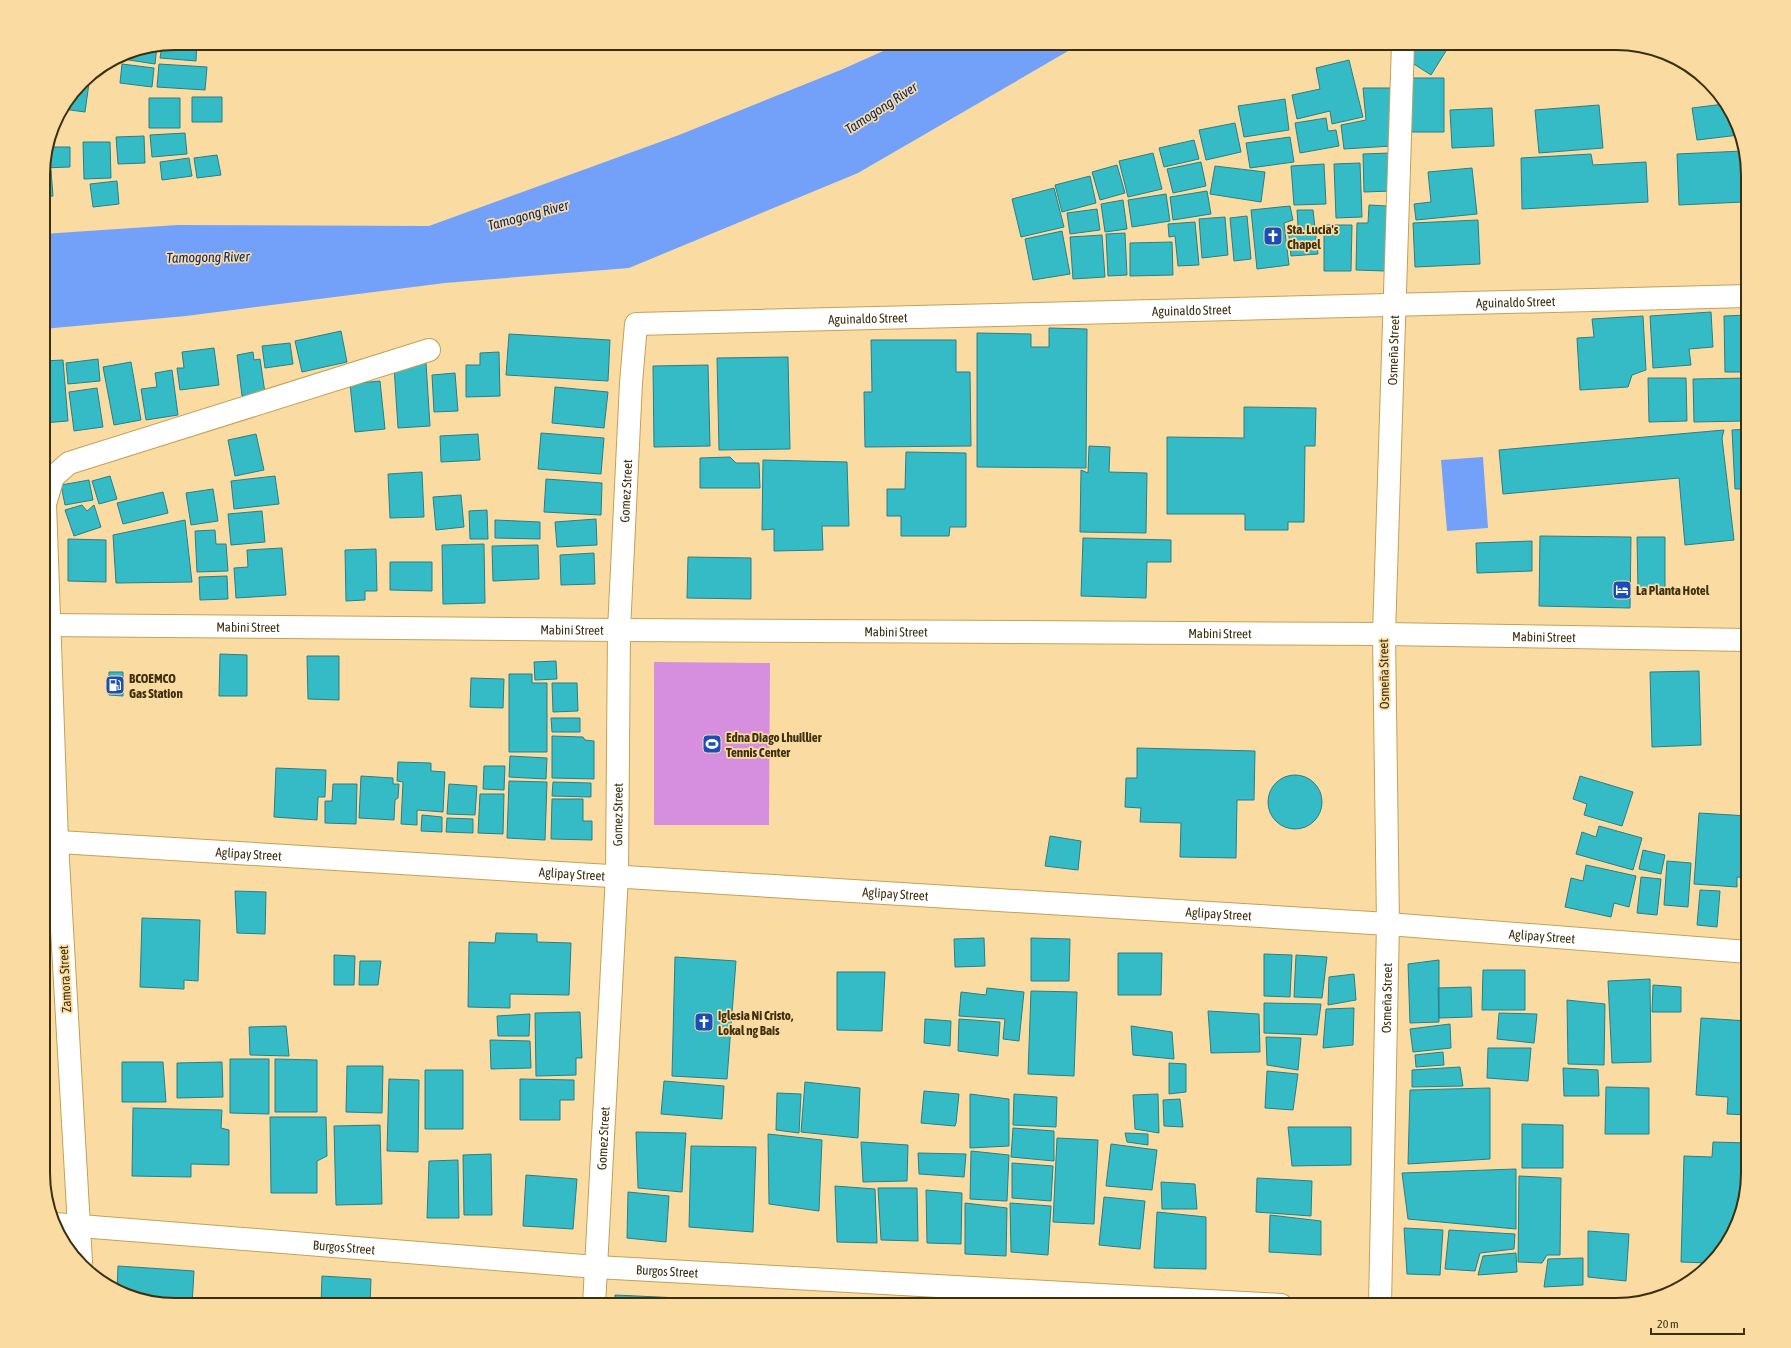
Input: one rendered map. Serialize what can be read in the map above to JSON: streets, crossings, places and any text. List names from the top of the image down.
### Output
{
  "streets": {
    "street": [
      "Aguinaldo Street",
      "Osmeña Street",
      "Gomez Street",
      "Mabini Street",
      "Aglipay Street",
      "Zamora Street",
      "Burgos Street"
    ]
  },
  "crossings": [
    ["Aguinaldo Street", "Osmeña Street"],
    ["Aguinaldo Street", "Gomez Street"],
    ["Osmeña Street", "Mabini Street"],
    ["Osmeña Street", "Aglipay Street"],
    ["Gomez Street", "Mabini Street"],
    ["Gomez Street", "Aglipay Street"],
    ["Gomez Street", "Burgos Street"],
    ["Aglipay Street", "Zamora Street"],
    ["Zamora Street", "Burgos Street"]
  ],
  "water": ["Tamogong River"],
  "places": {
    "church": ["Sta. Lucia's Chapel", "Iglesia Ni Cristo, Lokal ng Bais"],
    "hotel": ["La Planta Hotel"],
    "fuel station": ["BCOEMCO Gas Station"],
    "sports": ["Edna Diago Lhuillier Tennis Center"]
  },
  "scale_bar": "20 m"
}
